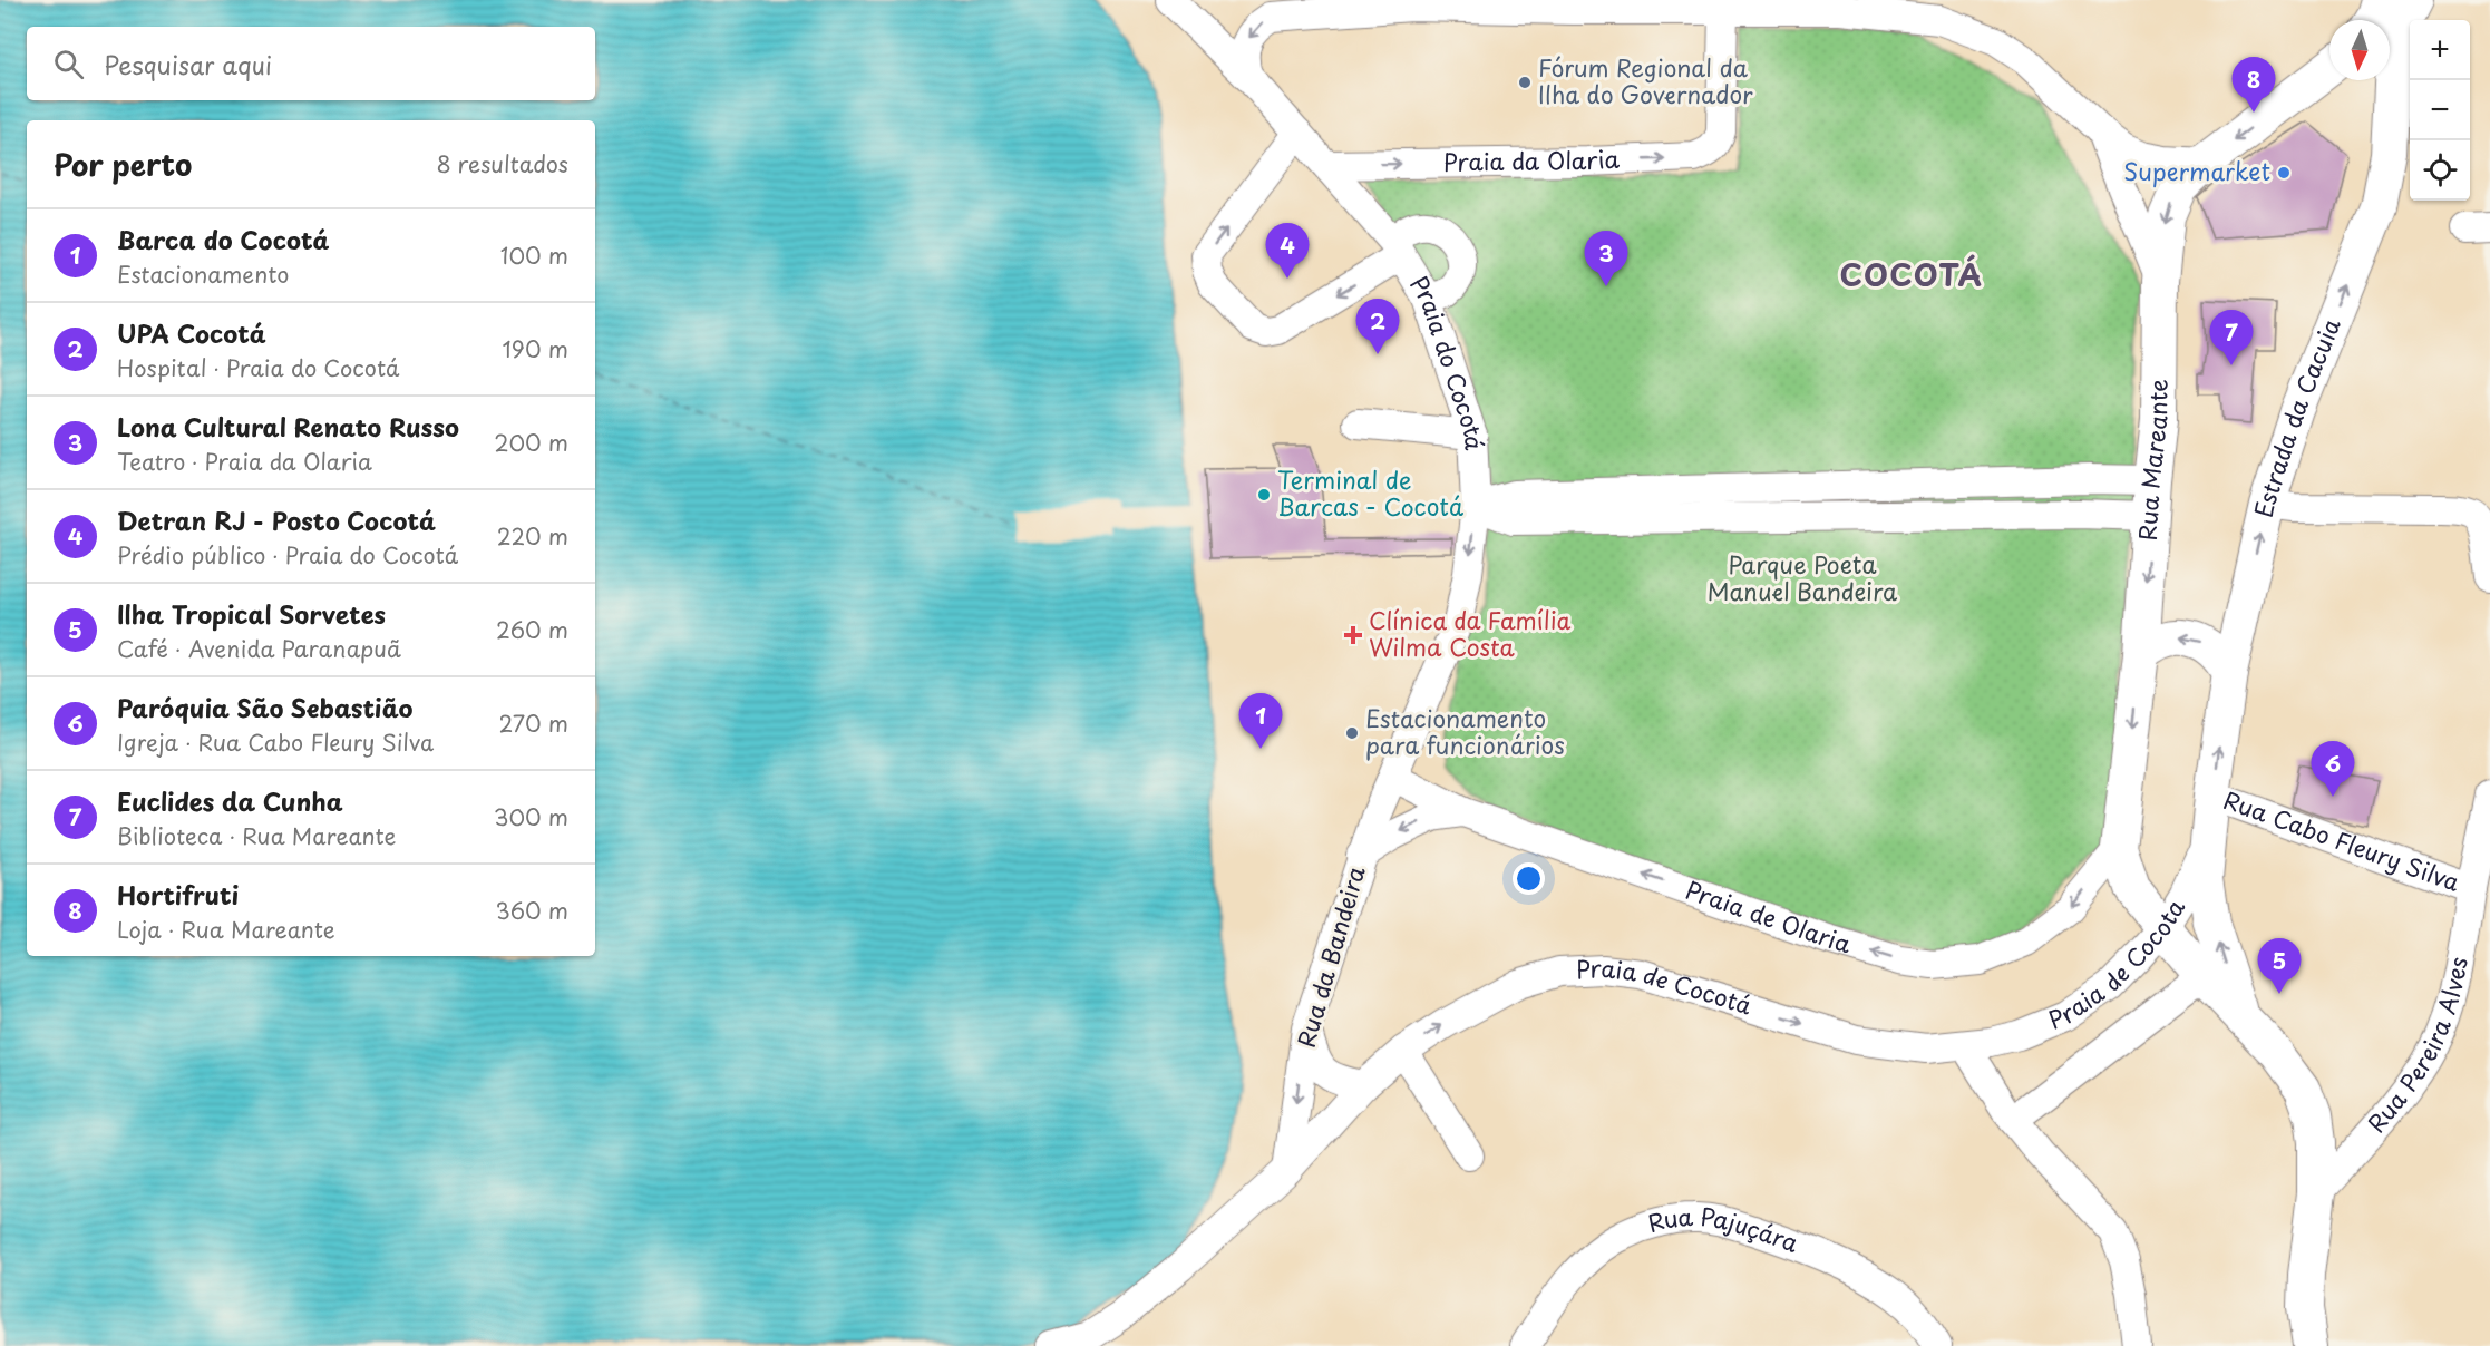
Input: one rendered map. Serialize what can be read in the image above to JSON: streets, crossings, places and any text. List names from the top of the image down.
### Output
{
  "streets": {
    "main road": ["Estrada da Cacuia", "Rua Mareante"],
    "street": [
      "Praia da Olaria",
      "Praia do Cocotá",
      "Rua Cabo Fleury Silva",
      "Praia de Olaria",
      "Rua da Bandeira",
      "Praia de Cocota",
      "Praia de Cocotá",
      "Rua Pereira Alves",
      "Rua Pajuçára"
    ]
  },
  "crossings": [
    ["Praia da Olaria", "Praia do Cocotá"],
    ["Praia do Cocotá", "Praia de Olaria"],
    ["Praia do Cocotá", "Rua da Bandeira"],
    ["Estrada da Cacuia", "Rua Mareante"],
    ["Estrada da Cacuia", "Rua Cabo Fleury Silva"],
    ["Estrada da Cacuia", "Praia de Cocota"],
    ["Rua Mareante", "Praia de Olaria"],
    ["Rua Mareante", "Praia de Cocota"],
    ["Rua Mareante", "Rua Pereira Alves"],
    ["Rua Cabo Fleury Silva", "Rua Pereira Alves"],
    ["Praia de Olaria", "Rua da Bandeira"],
    ["Praia de Cocota", "Praia de Cocotá"]
  ],
  "one_way": [
    "Praia do Cocotá",
    "Estrada da Cacuia",
    "Rua Mareante",
    "Praia de Olaria",
    "Praia de Cocotá"
  ],
  "districts": ["COCOTÁ"],
  "parks": ["Parque Poeta Manuel Bandeira"],
  "places": {
    "other": [
      "Fórum Regional da Ilha do Governador",
      "Supermarket",
      "Terminal de Barcas - Cocotá",
      "Estacionamento para funcionários"
    ],
    "health": ["Clínica da Família Wilma Costa"]
  },
  "north": "bottom",
  "page": {
    "map_buttons": ["+", "−"],
    "search": "Pesquisar aqui",
    "pins": [
      "8",
      "4",
      "3",
      "2",
      "7",
      "1",
      "6",
      "5"
    ],
    "heading": ["Por perto", "8 resultados"],
    "list": [
      {
        "mark": "1",
        "name": "Barca do Cocotá",
        "note": "Estacionamento",
        "value": "100 m"
      },
      {
        "mark": "2",
        "name": "UPA Cocotá",
        "note": "Hospital · Praia do Cocotá",
        "value": "190 m"
      },
      {
        "mark": "3",
        "name": "Lona Cultural Renato Russo",
        "note": "Teatro · Praia da Olaria",
        "value": "200 m"
      },
      {
        "mark": "4",
        "name": "Detran RJ - Posto Cocotá",
        "note": "Prédio público · Praia do Cocotá",
        "value": "220 m"
      },
      {
        "mark": "5",
        "name": "Ilha Tropical Sorvetes",
        "note": "Café · Avenida Paranapuã",
        "value": "260 m"
      },
      {
        "mark": "6",
        "name": "Paróquia São Sebastião",
        "note": "Igreja · Rua Cabo Fleury Silva",
        "value": "270 m"
      },
      {
        "mark": "7",
        "name": "Euclides da Cunha",
        "note": "Biblioteca · Rua Mareante",
        "value": "300 m"
      },
      {
        "mark": "8",
        "name": "Hortifruti",
        "note": "Loja · Rua Mareante",
        "value": "360 m"
      }
    ]
  }
}
